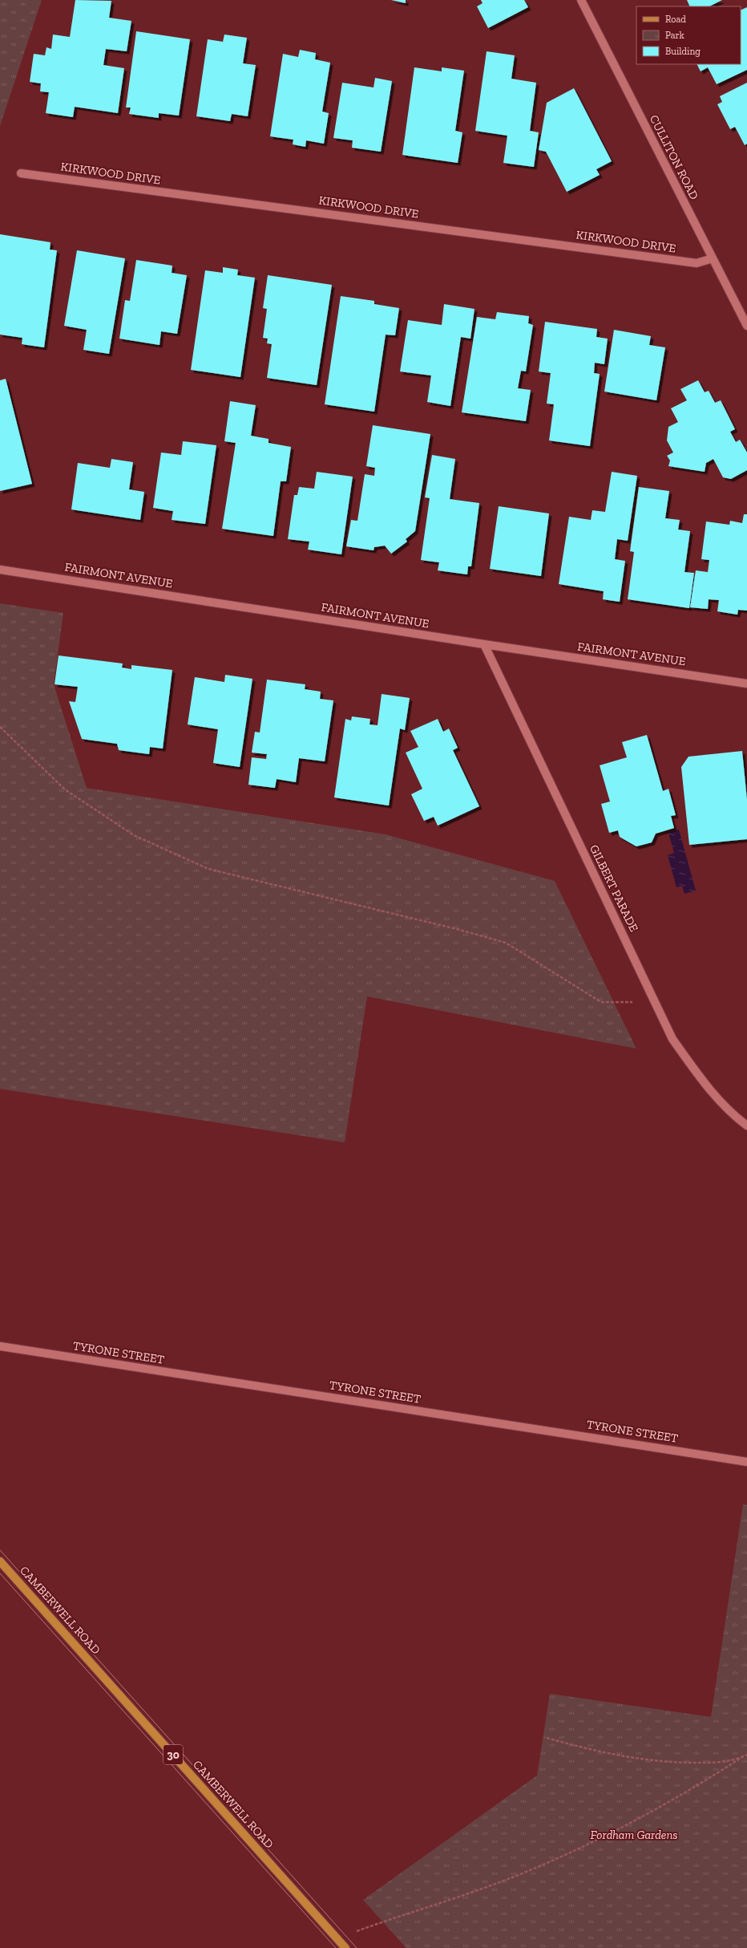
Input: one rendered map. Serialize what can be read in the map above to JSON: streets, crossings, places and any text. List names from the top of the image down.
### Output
{
  "streets": {
    "main road": ["CAMBERWELL ROAD", "30"],
    "street": [
      "CULLITON ROAD",
      "KIRKWOOD DRIVE",
      "FAIRMONT AVENUE",
      "GILBERT PARADE",
      "TYRONE STREET"
    ]
  },
  "crossings": [
    ["CULLITON ROAD", "KIRKWOOD DRIVE"],
    ["FAIRMONT AVENUE", "GILBERT PARADE"]
  ],
  "parks": ["Fordham Gardens"],
  "legend": ["Road", "Park", "Building"]
}
